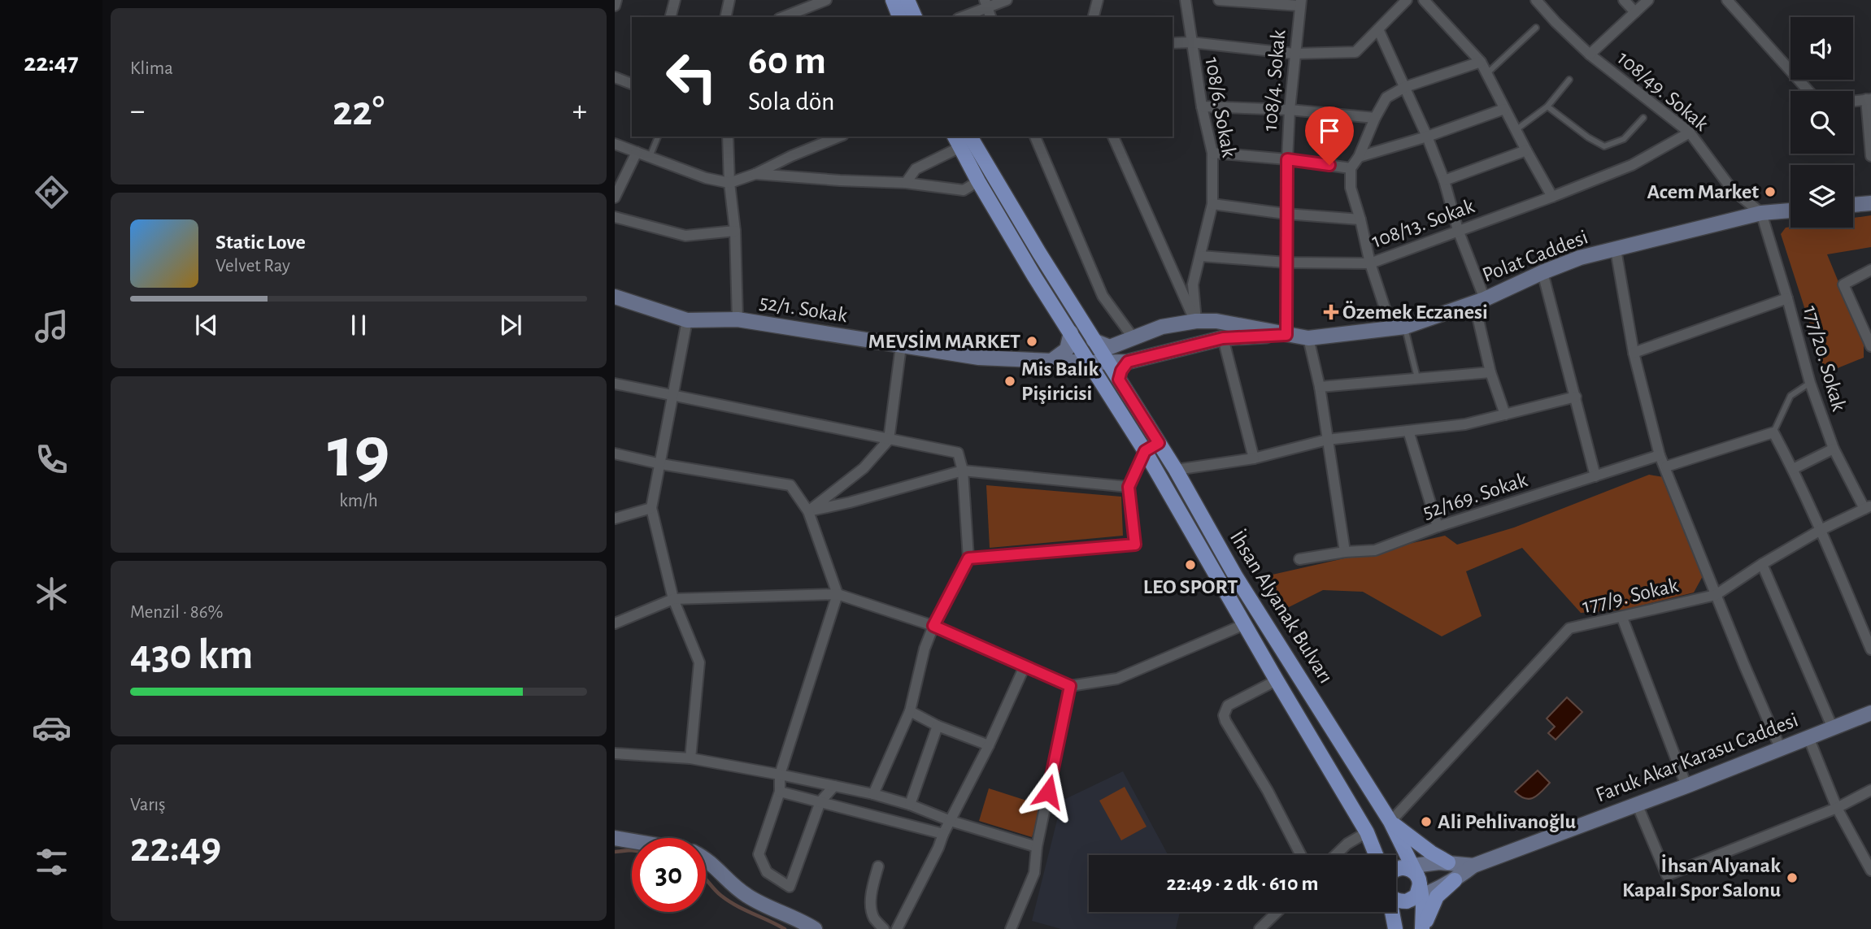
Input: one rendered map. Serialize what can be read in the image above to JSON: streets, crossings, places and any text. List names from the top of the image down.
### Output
{
  "streets": {
    "main road": [
      "Polat Caddesi",
      "52/1. Sokak",
      "İhsan Alyanak Bulvarı",
      "Faruk Akar Karasu Caddesi"
    ],
    "street": [
      "108/4. Sokak",
      "108/49. Sokak",
      "108/6. Sokak",
      "108/13. Sokak",
      "177/20. Sokak",
      "52/169. Sokak",
      "177/9. Sokak"
    ]
  },
  "crossings": [
    ["108/4. Sokak", "108/13. Sokak"],
    ["108/4. Sokak", "Polat Caddesi"],
    ["108/49. Sokak", "108/13. Sokak"],
    ["108/49. Sokak", "Polat Caddesi"],
    ["108/49. Sokak", "177/20. Sokak"],
    ["108/6. Sokak", "108/13. Sokak"],
    ["108/6. Sokak", "Polat Caddesi"],
    ["Polat Caddesi", "52/1. Sokak"],
    ["Polat Caddesi", "177/20. Sokak"],
    ["Polat Caddesi", "İhsan Alyanak Bulvarı"],
    ["52/1. Sokak", "İhsan Alyanak Bulvarı"],
    ["177/20. Sokak", "177/9. Sokak"],
    ["177/9. Sokak", "İhsan Alyanak Bulvarı"],
    ["İhsan Alyanak Bulvarı", "Faruk Akar Karasu Caddesi"]
  ],
  "places": {
    "other": [
      "Acem Market",
      "MEVSİM MARKET",
      "Mis Balık Pişiricisi",
      "LEO SPORT",
      "Ali Pehlivanoğlu",
      "İhsan Alyanak Kapalı Spor Salonu"
    ],
    "health": ["Özemek Eczanesi"]
  },
  "page": {
    "tabs": "22:47",
    "tile": [
      "Klima",
      ["19", "km/h"],
      ["Menzil · 86%", "430 km"],
      ["Varış", "22:49"]
    ],
    "turn": ["60 m", "Sola dön"],
    "heat": ["−", "22°", "+"],
    "song": ["Static Love", "Velvet Ray"],
    "limit": "30",
    "trip": "22:49 · 2 dk · 610 m"
  }
}
